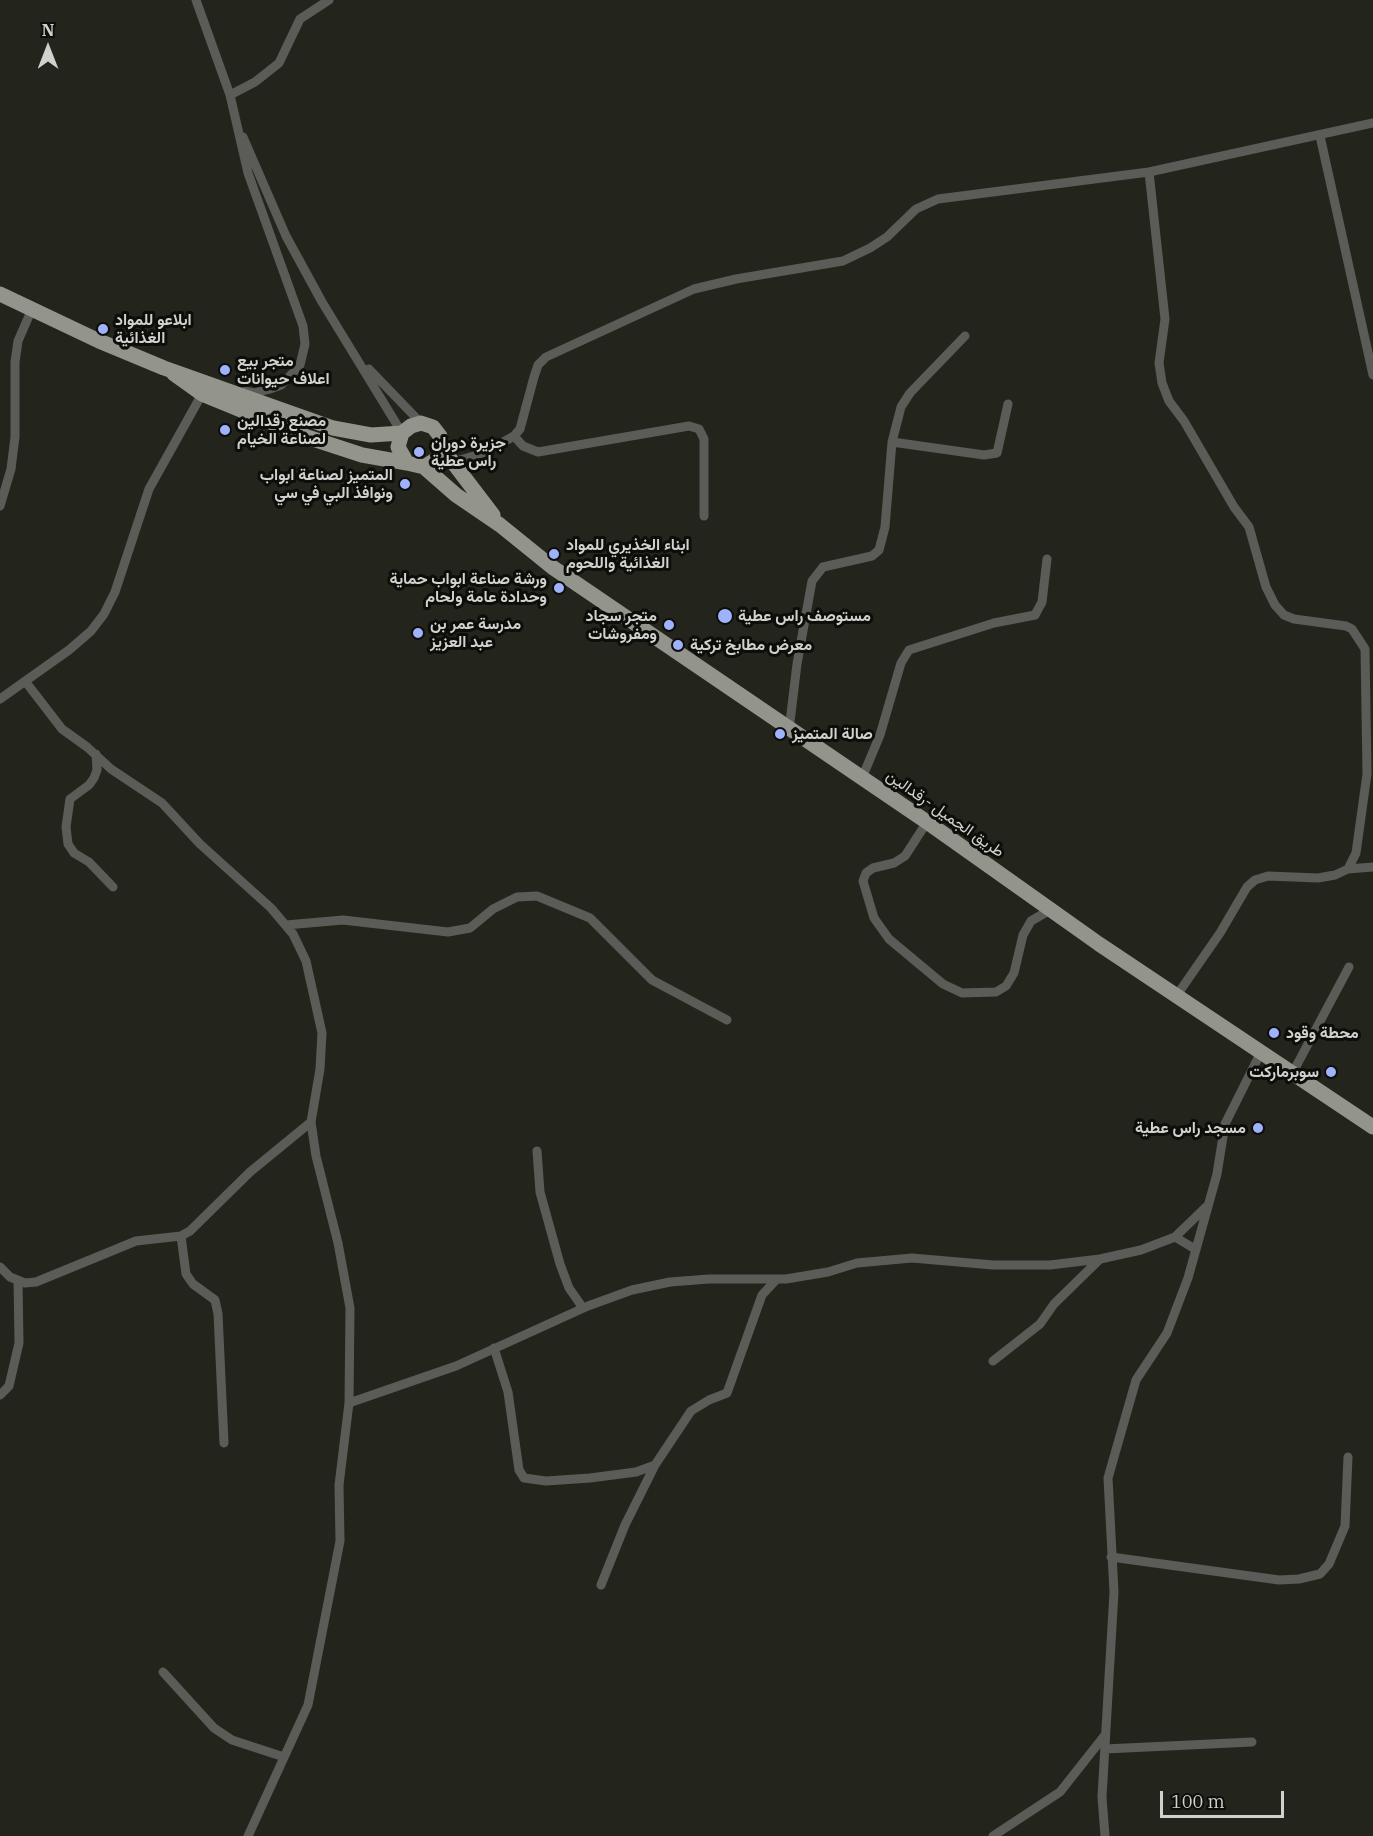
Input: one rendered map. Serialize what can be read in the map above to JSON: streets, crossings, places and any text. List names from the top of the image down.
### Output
{
  "streets": {
    "main road": ["طريق الجميل -رقدالين"]
  },
  "places": [
    "ابلاعو للمواد الغذائية",
    "متجر بيع اعلاف حيوانات",
    "مصنع رقدالين لصناعة الخيام",
    "جزيرة دوران راس عطية",
    "المتميز لصناعة ابواب ونوافذ البي في سي",
    "ابناء الخذيري للمواد الغذائية واللحوم",
    "ورشة صناعة ابواب حماية وحدادة عامة ولحام",
    "مستوصف راس عطية",
    "متجر سجاد ومفروشات",
    "مدرسة عمر بن عبد العزيز",
    "معرض مطابخ تركية",
    "صالة المتميز",
    "محطة وقود",
    "سوبرماركت",
    "مسجد راس عطية"
  ],
  "scale_bar": "100 m",
  "north": "top"
}
